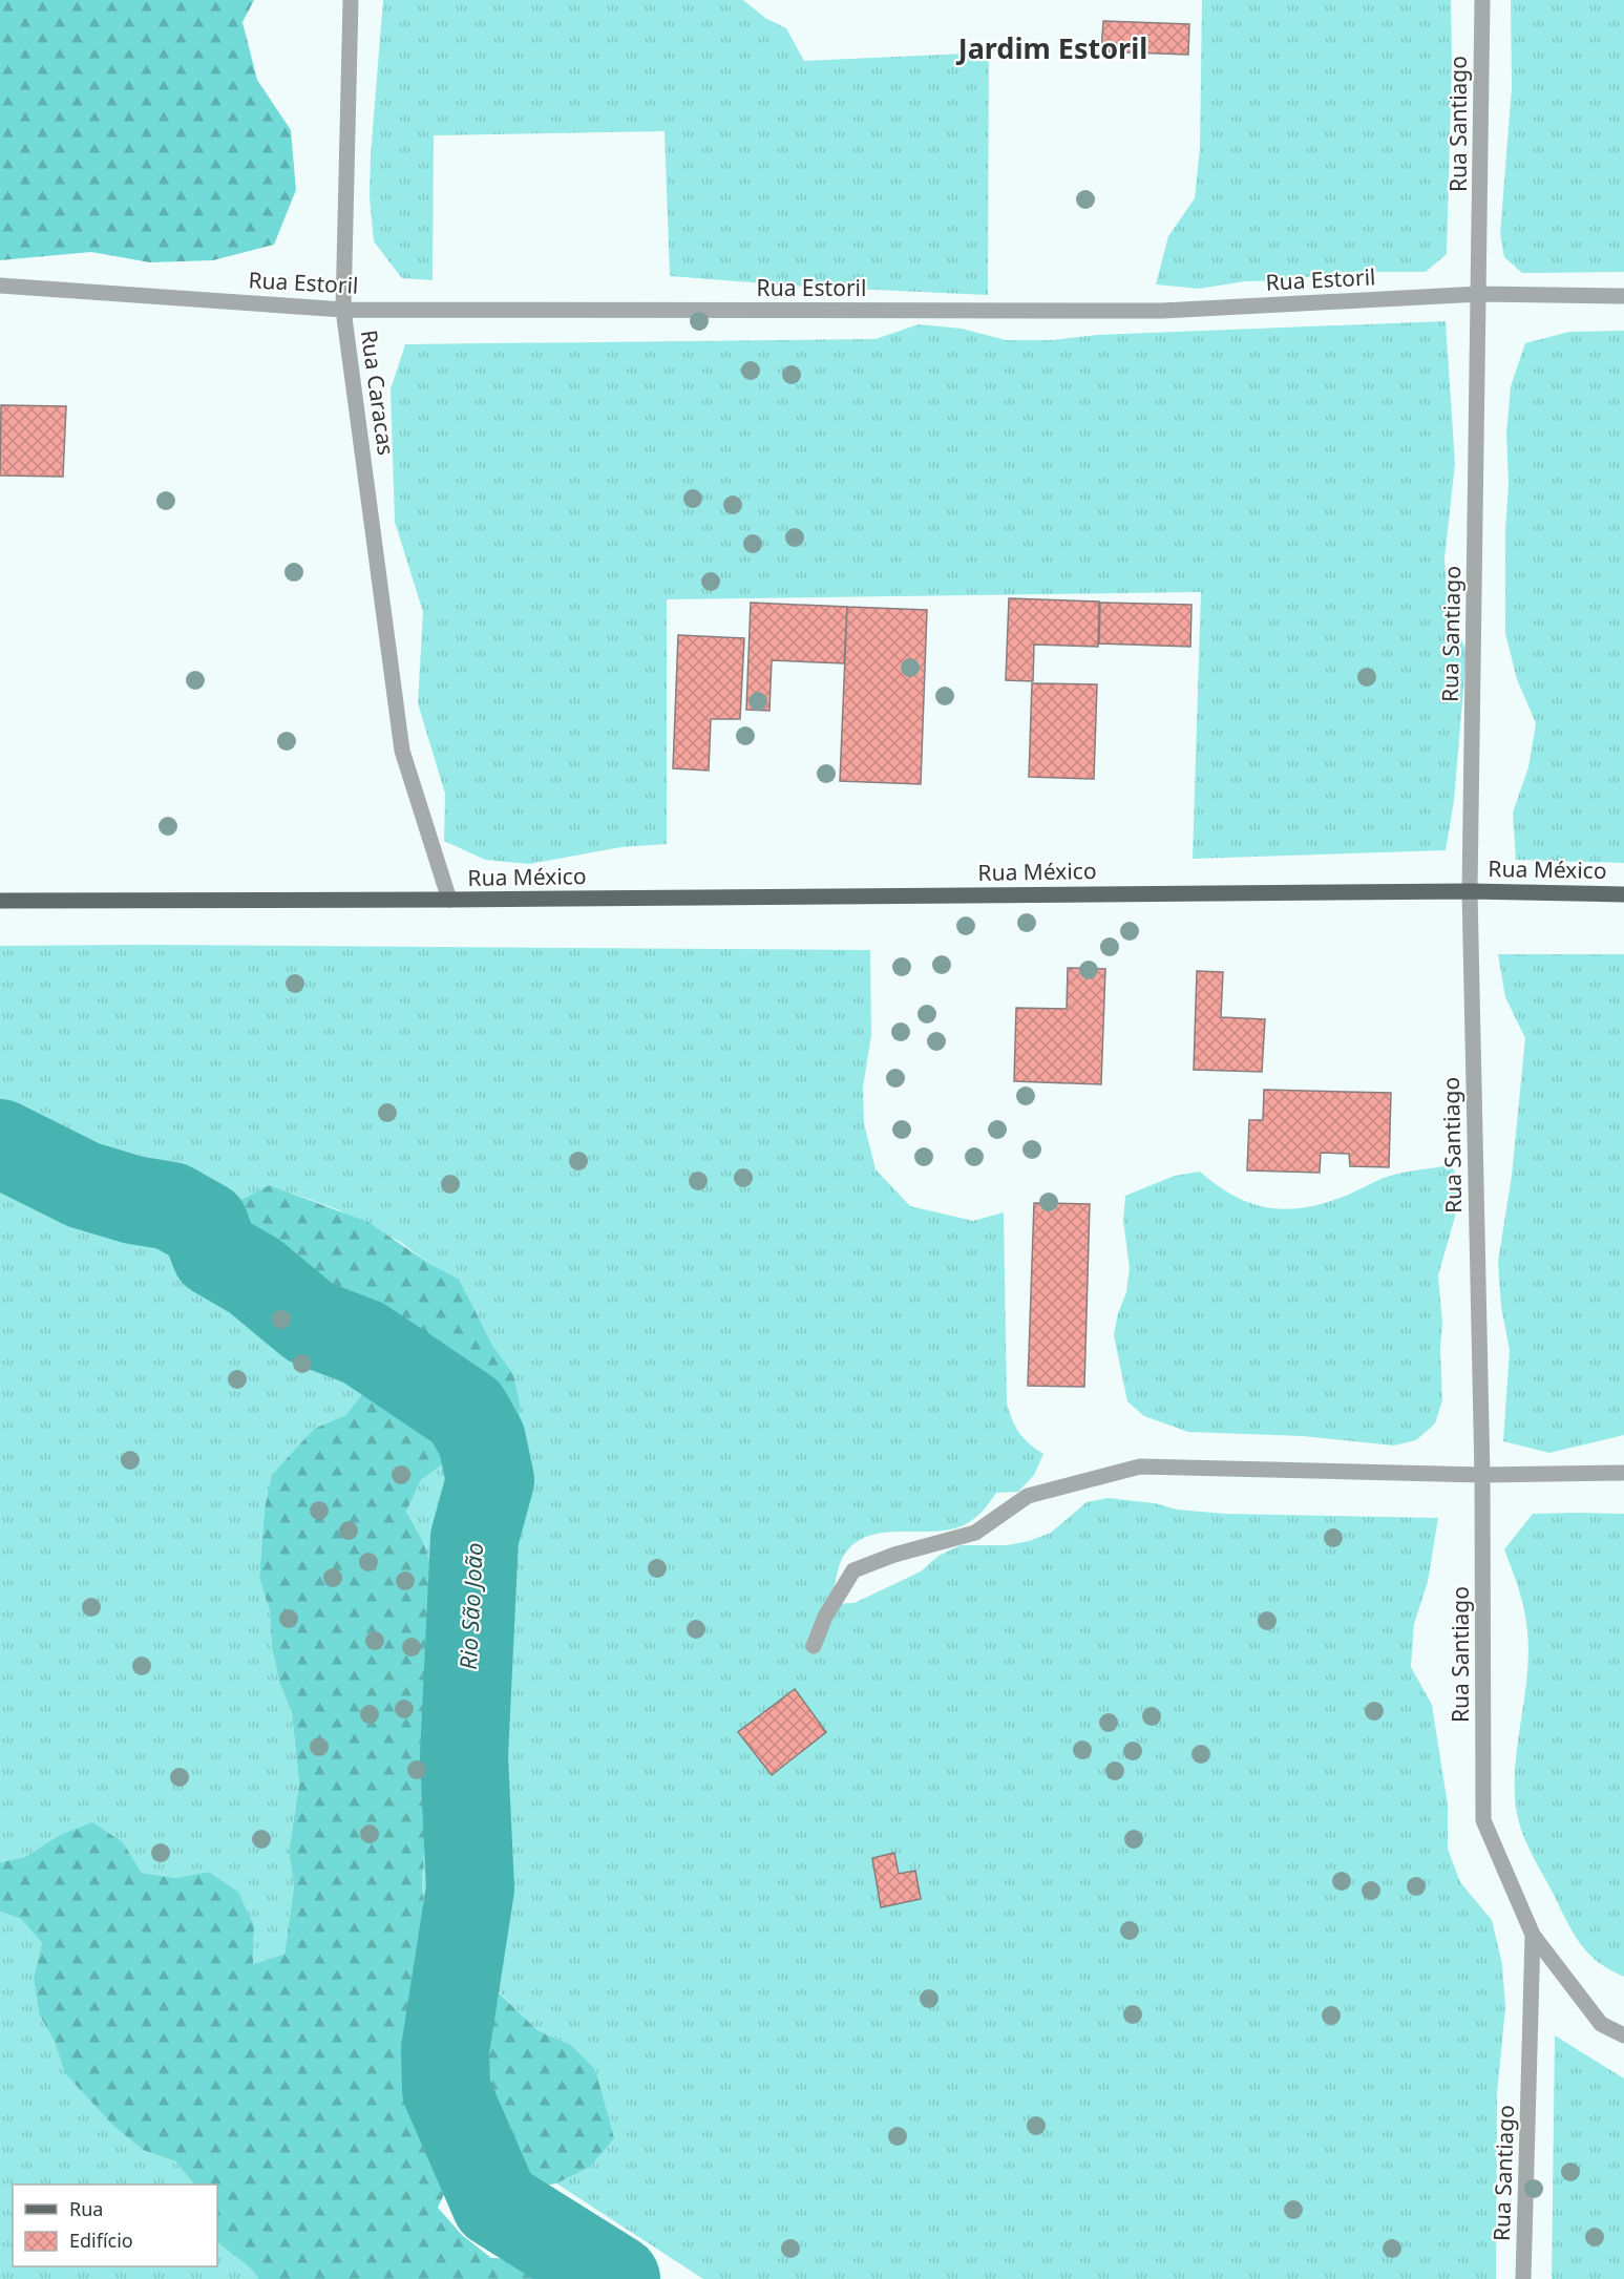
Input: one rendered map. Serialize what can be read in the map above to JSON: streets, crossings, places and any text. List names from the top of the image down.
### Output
{
  "streets": {
    "main road": ["Rua México"],
    "street": ["Rua Santiago", "Rua Estoril", "Rua Caracas"]
  },
  "crossings": [
    ["Rua Santiago", "Rua Estoril"],
    ["Rua Santiago", "Rua México"],
    ["Rua Estoril", "Rua Caracas"],
    ["Rua Caracas", "Rua México"]
  ],
  "districts": ["Jardim Estoril"],
  "water": ["Rio São João"],
  "legend": ["Rua", "Edifício"]
}
